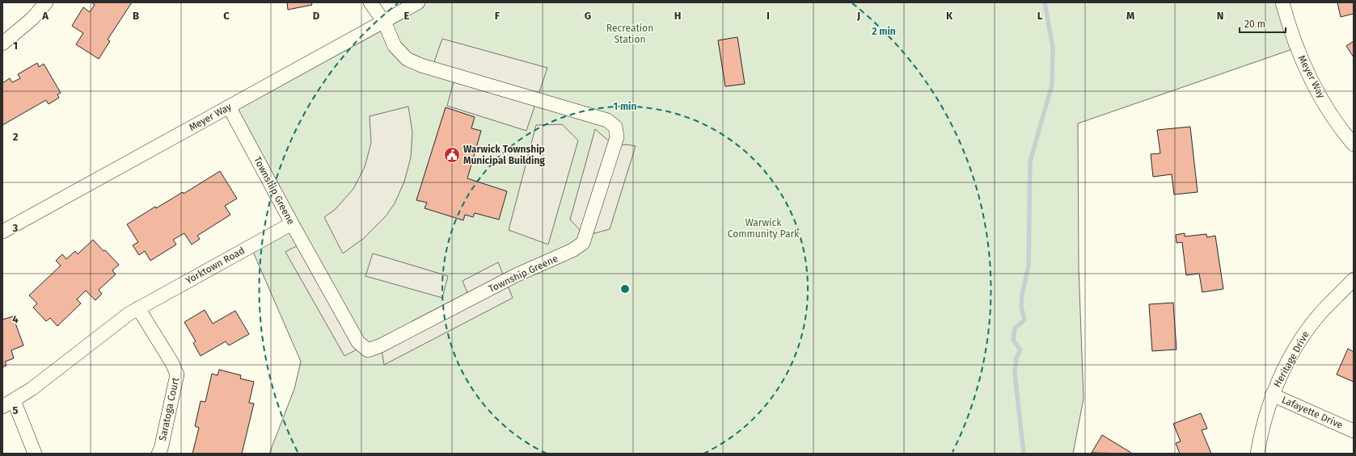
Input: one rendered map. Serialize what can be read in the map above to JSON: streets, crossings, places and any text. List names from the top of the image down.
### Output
{
  "streets": {
    "street": [
      "Meyer Way",
      "Township Greene",
      "Yorktown Road",
      "Heritage Drive",
      "Saratoga Court",
      "Lafayette Drive"
    ]
  },
  "crossings": [
    ["Meyer Way", "Township Greene"],
    ["Township Greene", "Yorktown Road"],
    ["Yorktown Road", "Saratoga Court"],
    ["Heritage Drive", "Lafayette Drive"]
  ],
  "parks": ["Recreation Station", "Warwick Community Park"],
  "places": {
    "public building": ["Warwick Township Municipal Building"]
  },
  "scale_bar": "20 m",
  "grid": {
    "columns": [
      "A",
      "B",
      "C",
      "D",
      "E",
      "F",
      "G",
      "H",
      "I",
      "J",
      "K",
      "L",
      "M",
      "N"
    ],
    "rows": [
      "1",
      "2",
      "3",
      "4",
      "5"
    ]
  },
  "rings": ["2 min", "1 min"]
}
